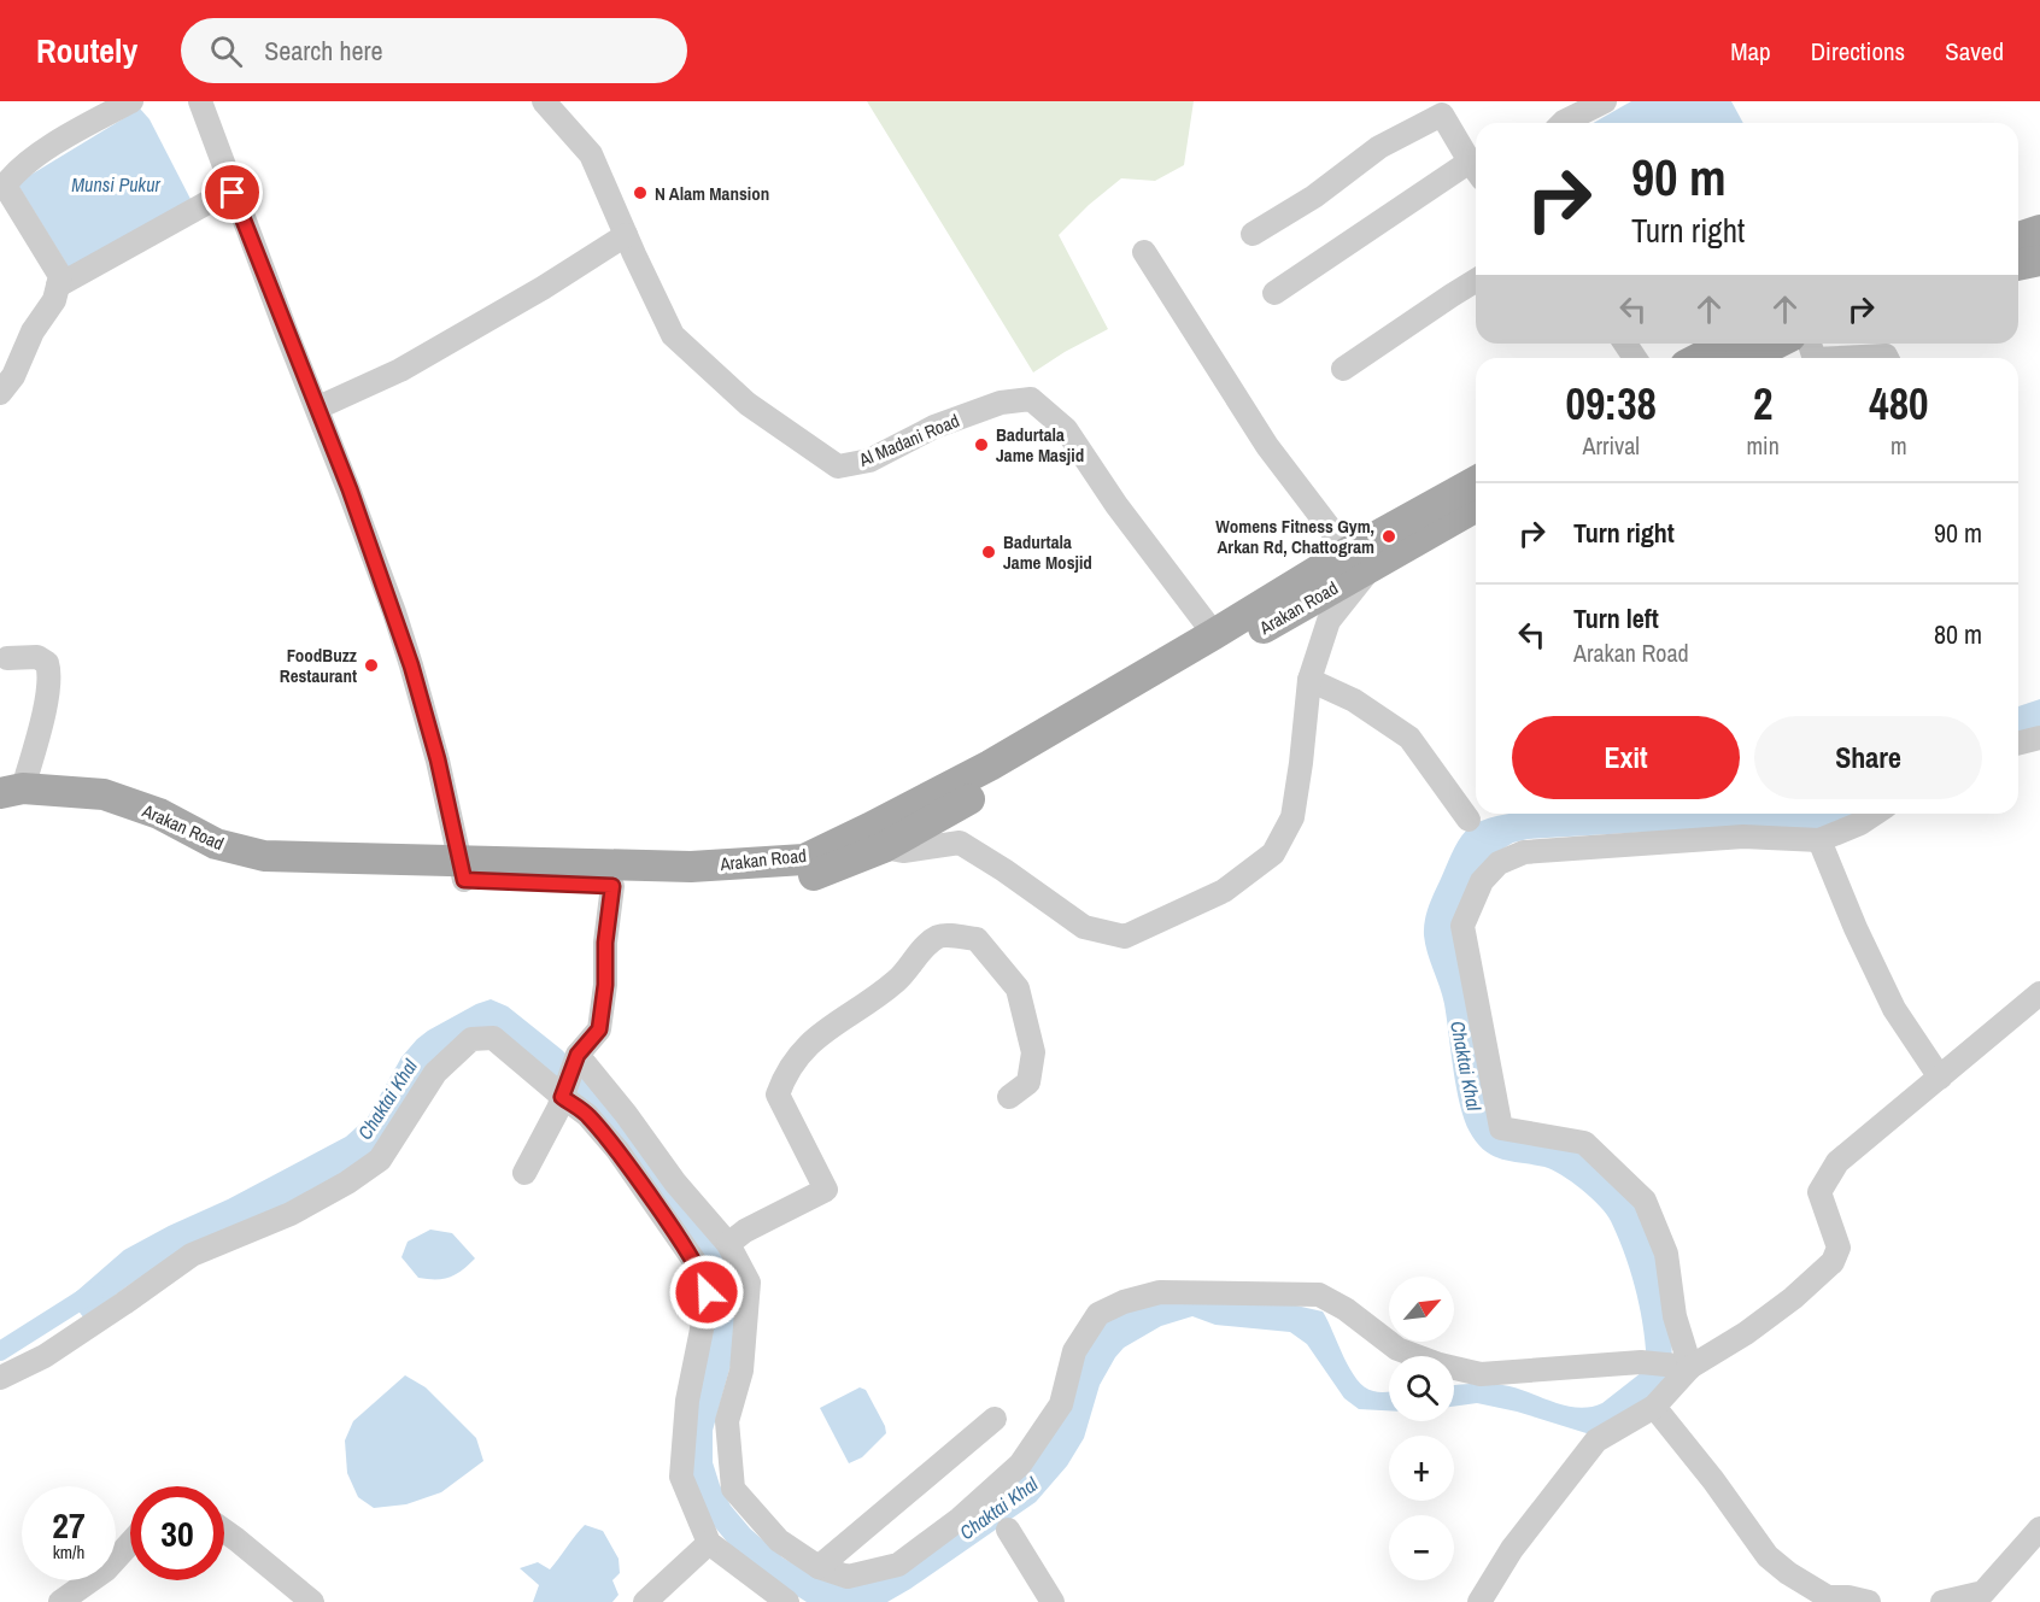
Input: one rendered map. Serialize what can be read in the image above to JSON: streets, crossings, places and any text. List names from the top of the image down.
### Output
{
  "streets": {
    "main road": ["Arakan Road"],
    "street": ["Al Madani Road"]
  },
  "crossings": [
    ["Al Madani Road", "Arakan Road"]
  ],
  "water": ["Munsi Pukur", "Chaktai Khal"],
  "places": [
    "N Alam Mansion",
    "Badurtala Jame Masjid",
    "Womens Fitness Gym, Arkan Rd, Chattogram",
    "Badurtala Jame Mosjid",
    "FoodBuzz Restaurant"
  ],
  "north": "top right",
  "page": {
    "header": "Routely",
    "search": "Search here",
    "nav": ["Map", "Directions", "Saved"],
    "turn": ["90 m", "Turn right"],
    "eta": [
      "09:38",
      "Arrival",
      "2",
      "min",
      "480",
      "m"
    ],
    "list": [
      {
        "name": "Turn right",
        "value": "90 m"
      },
      {
        "name": "Turn left",
        "note": "Arakan Road",
        "value": "80 m"
      }
    ],
    "buttons": ["Exit", "Share"],
    "map_buttons": ["+", "−"],
    "speed": "27 km/h",
    "limit": "30"
  }
}
